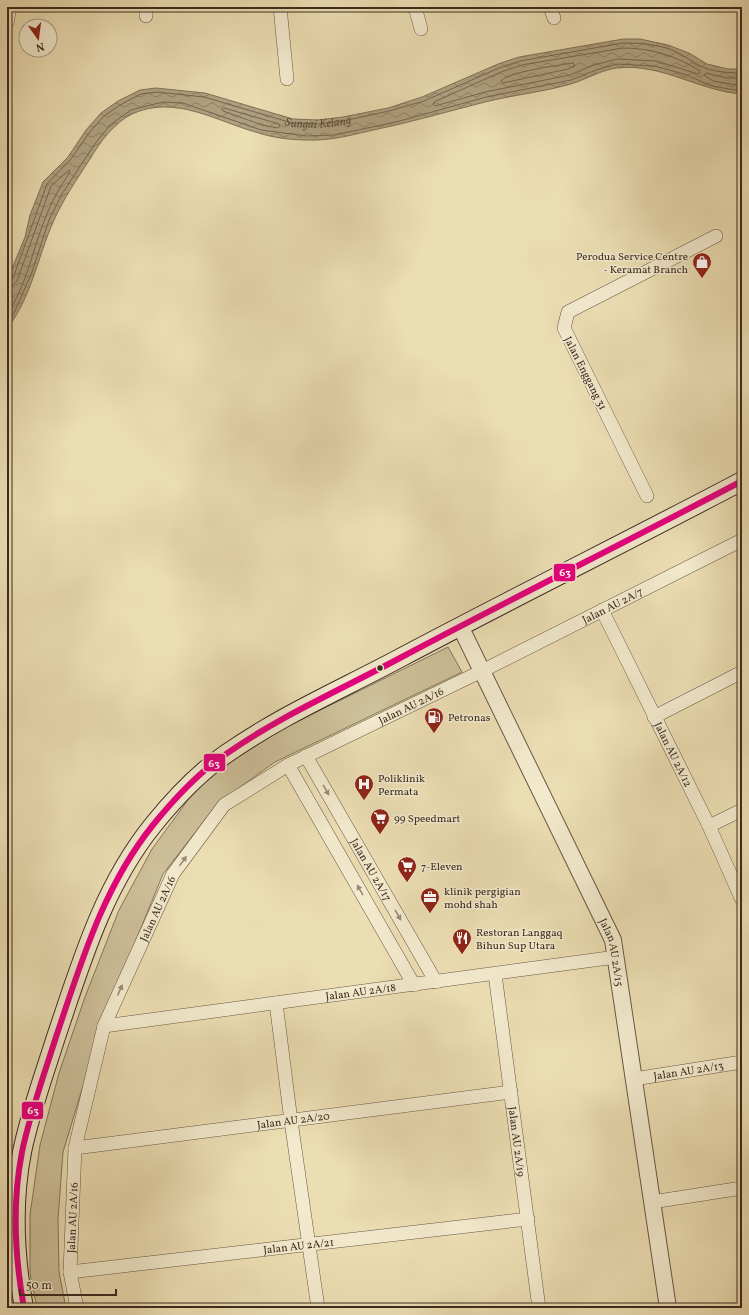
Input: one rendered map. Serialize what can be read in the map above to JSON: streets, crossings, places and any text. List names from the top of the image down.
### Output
{
  "streets": {
    "street": [
      "Jalan Enggang 31",
      "Jalan AU 2A/7",
      "Jalan AU 2A/16",
      "Jalan AU 2A/12",
      "Jalan AU 2A/17",
      "Jalan AU 2A/15",
      "Jalan AU 2A/18",
      "Jalan AU 2A/13",
      "Jalan AU 2A/20",
      "Jalan AU 2A/19",
      "Jalan AU 2A/21"
    ]
  },
  "crossings": [
    ["Jalan AU 2A/7", "Jalan AU 2A/16"],
    ["Jalan AU 2A/7", "Jalan AU 2A/12"],
    ["Jalan AU 2A/7", "Jalan AU 2A/15"],
    ["Jalan AU 2A/16", "Jalan AU 2A/17"],
    ["Jalan AU 2A/16", "Jalan AU 2A/15"],
    ["Jalan AU 2A/16", "Jalan AU 2A/18"],
    ["Jalan AU 2A/16", "Jalan AU 2A/20"],
    ["Jalan AU 2A/16", "Jalan AU 2A/21"],
    ["Jalan AU 2A/17", "Jalan AU 2A/18"],
    ["Jalan AU 2A/15", "Jalan AU 2A/18"],
    ["Jalan AU 2A/15", "Jalan AU 2A/13"],
    ["Jalan AU 2A/18", "Jalan AU 2A/19"],
    ["Jalan AU 2A/20", "Jalan AU 2A/19"],
    ["Jalan AU 2A/19", "Jalan AU 2A/21"]
  ],
  "one_way": ["Jalan AU 2A/16"],
  "water": ["Sungai Kelang"],
  "places": {
    "shop": ["Perodua Service Centre - Keramat Branch"],
    "fuel station": ["Petronas"],
    "hospital": ["Poliklinik Permata"],
    "supermarket": ["99 Speedmart", "7-Eleven"],
    "office": ["klinik pergigian mohd shah"],
    "restaurant": ["Restoran Langgaq Bihun Sup Utara"]
  },
  "lines": ["transit line 63"],
  "scale_bar": "50 m",
  "north": "bottom"
}
